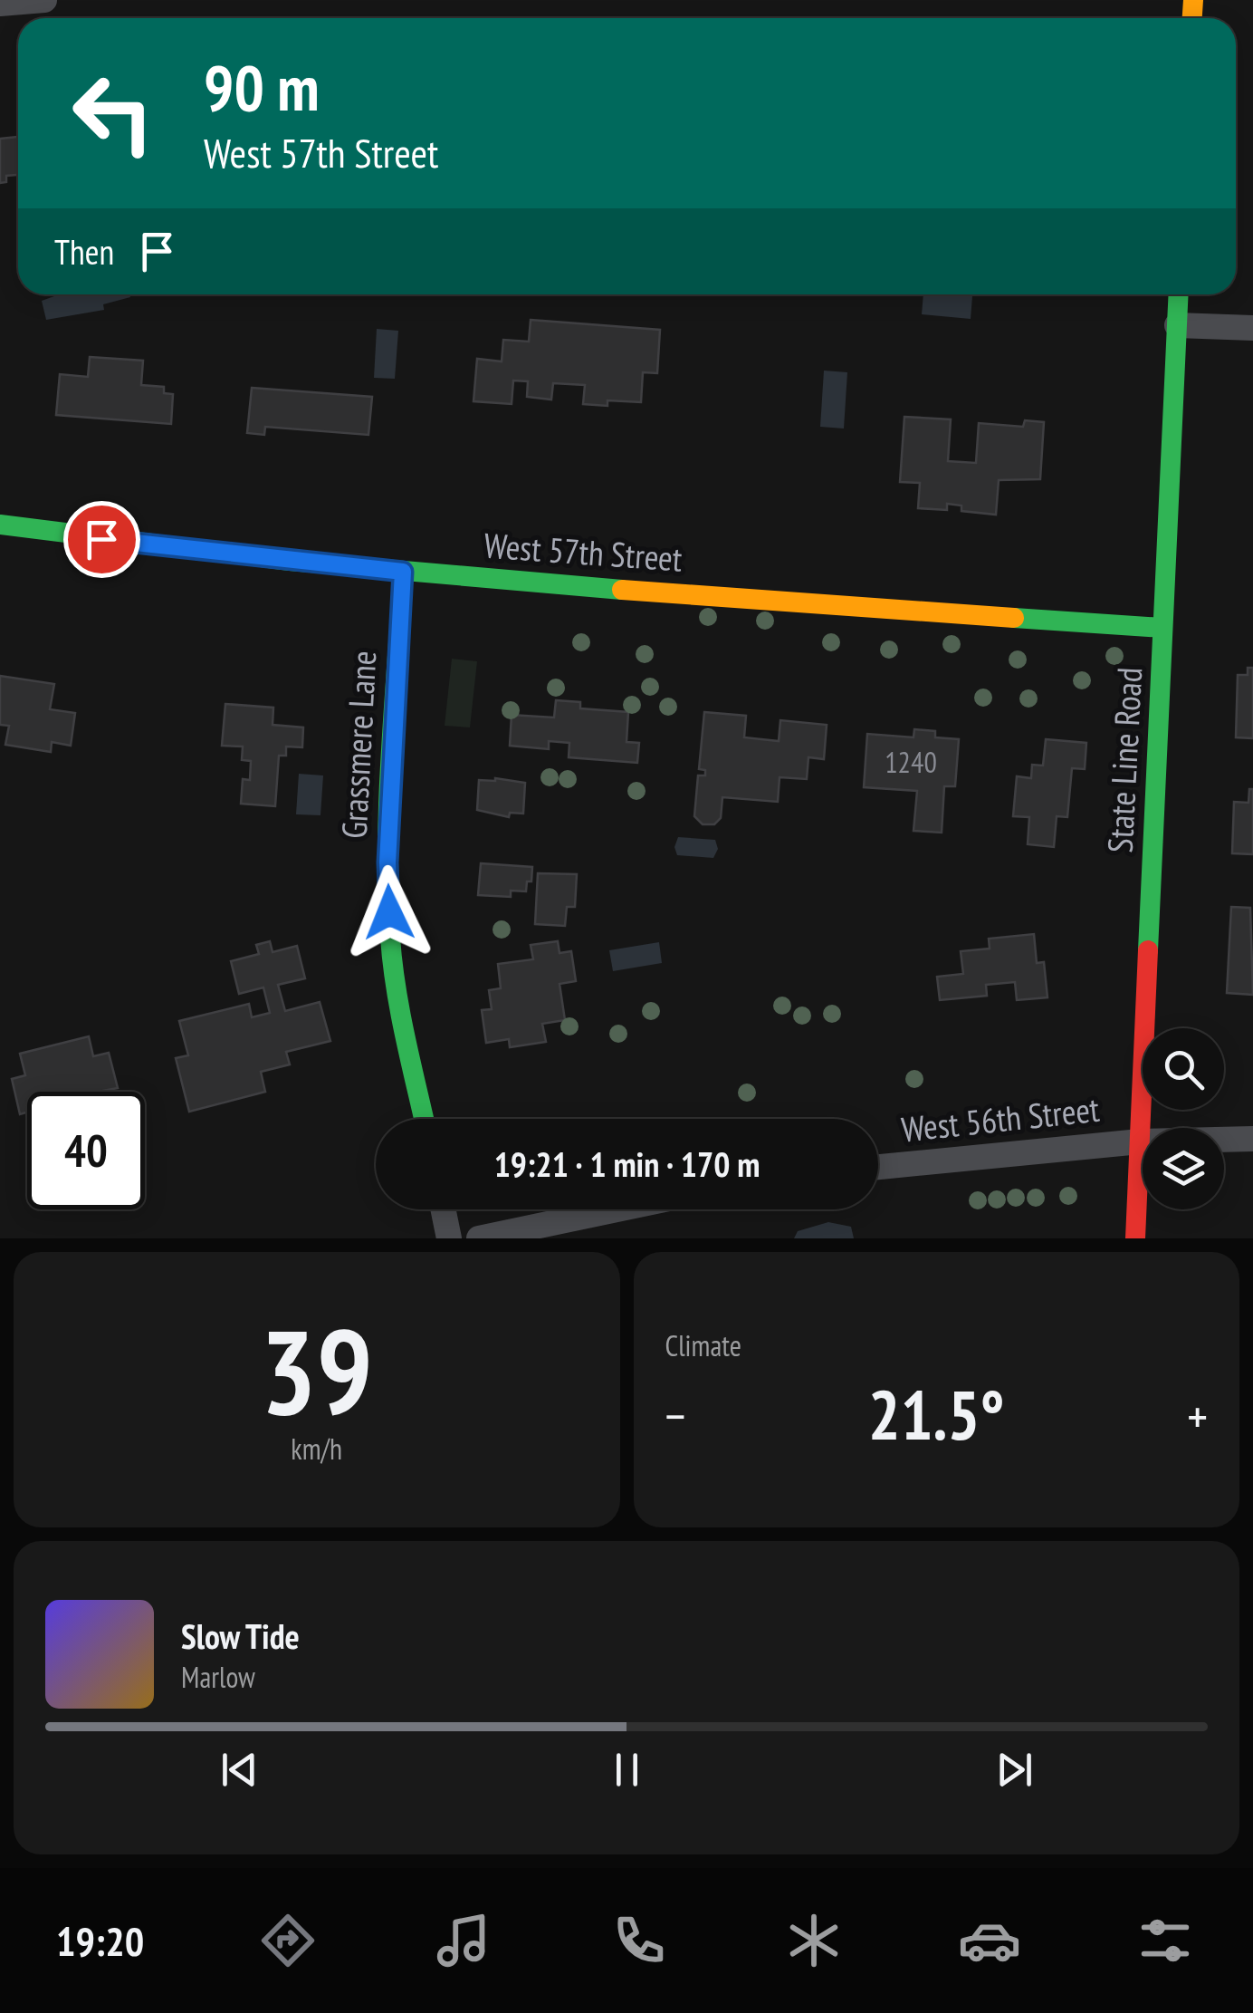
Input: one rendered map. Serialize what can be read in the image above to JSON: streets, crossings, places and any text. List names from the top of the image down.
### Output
{
  "streets": {
    "street": [
      "West 57th Street",
      "Grassmere Lane",
      "State Line Road",
      "West 56th Street"
    ]
  },
  "crossings": [
    ["West 57th Street", "Grassmere Lane"],
    ["West 57th Street", "State Line Road"],
    ["State Line Road", "West 56th Street"]
  ],
  "house_numbers": ["1240"],
  "page": {
    "turn": ["90 m", "West 57th Street"],
    "then": "Then",
    "limit": "40",
    "trip": "19:21 · 1 min · 170 m",
    "tile": [
      ["39", "km/h"],
      "Climate"
    ],
    "heat": ["−", "21.5°", "+"],
    "song": ["Slow Tide", "Marlow"],
    "tabs": "19:20"
  }
}
